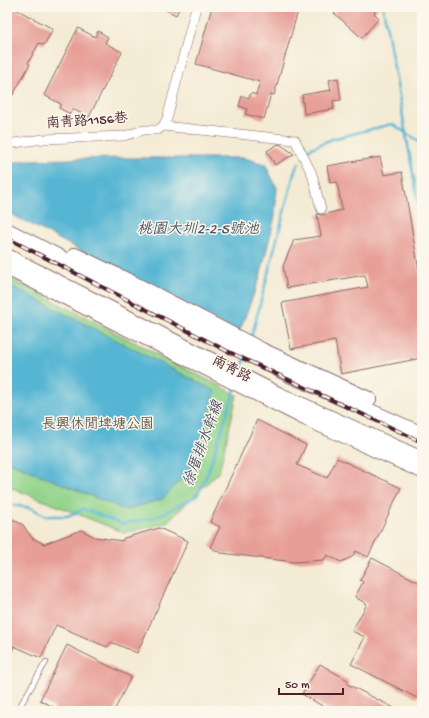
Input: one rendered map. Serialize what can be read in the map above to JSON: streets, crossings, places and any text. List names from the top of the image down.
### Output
{
  "streets": {
    "main road": ["南青路"],
    "street": ["南青路1156巷"]
  },
  "water": ["桃園大圳2-2-5號池", "徐厝排水幹線"],
  "parks": ["長興休閒埤塘公園"],
  "scale_bar": "50 m"
}
